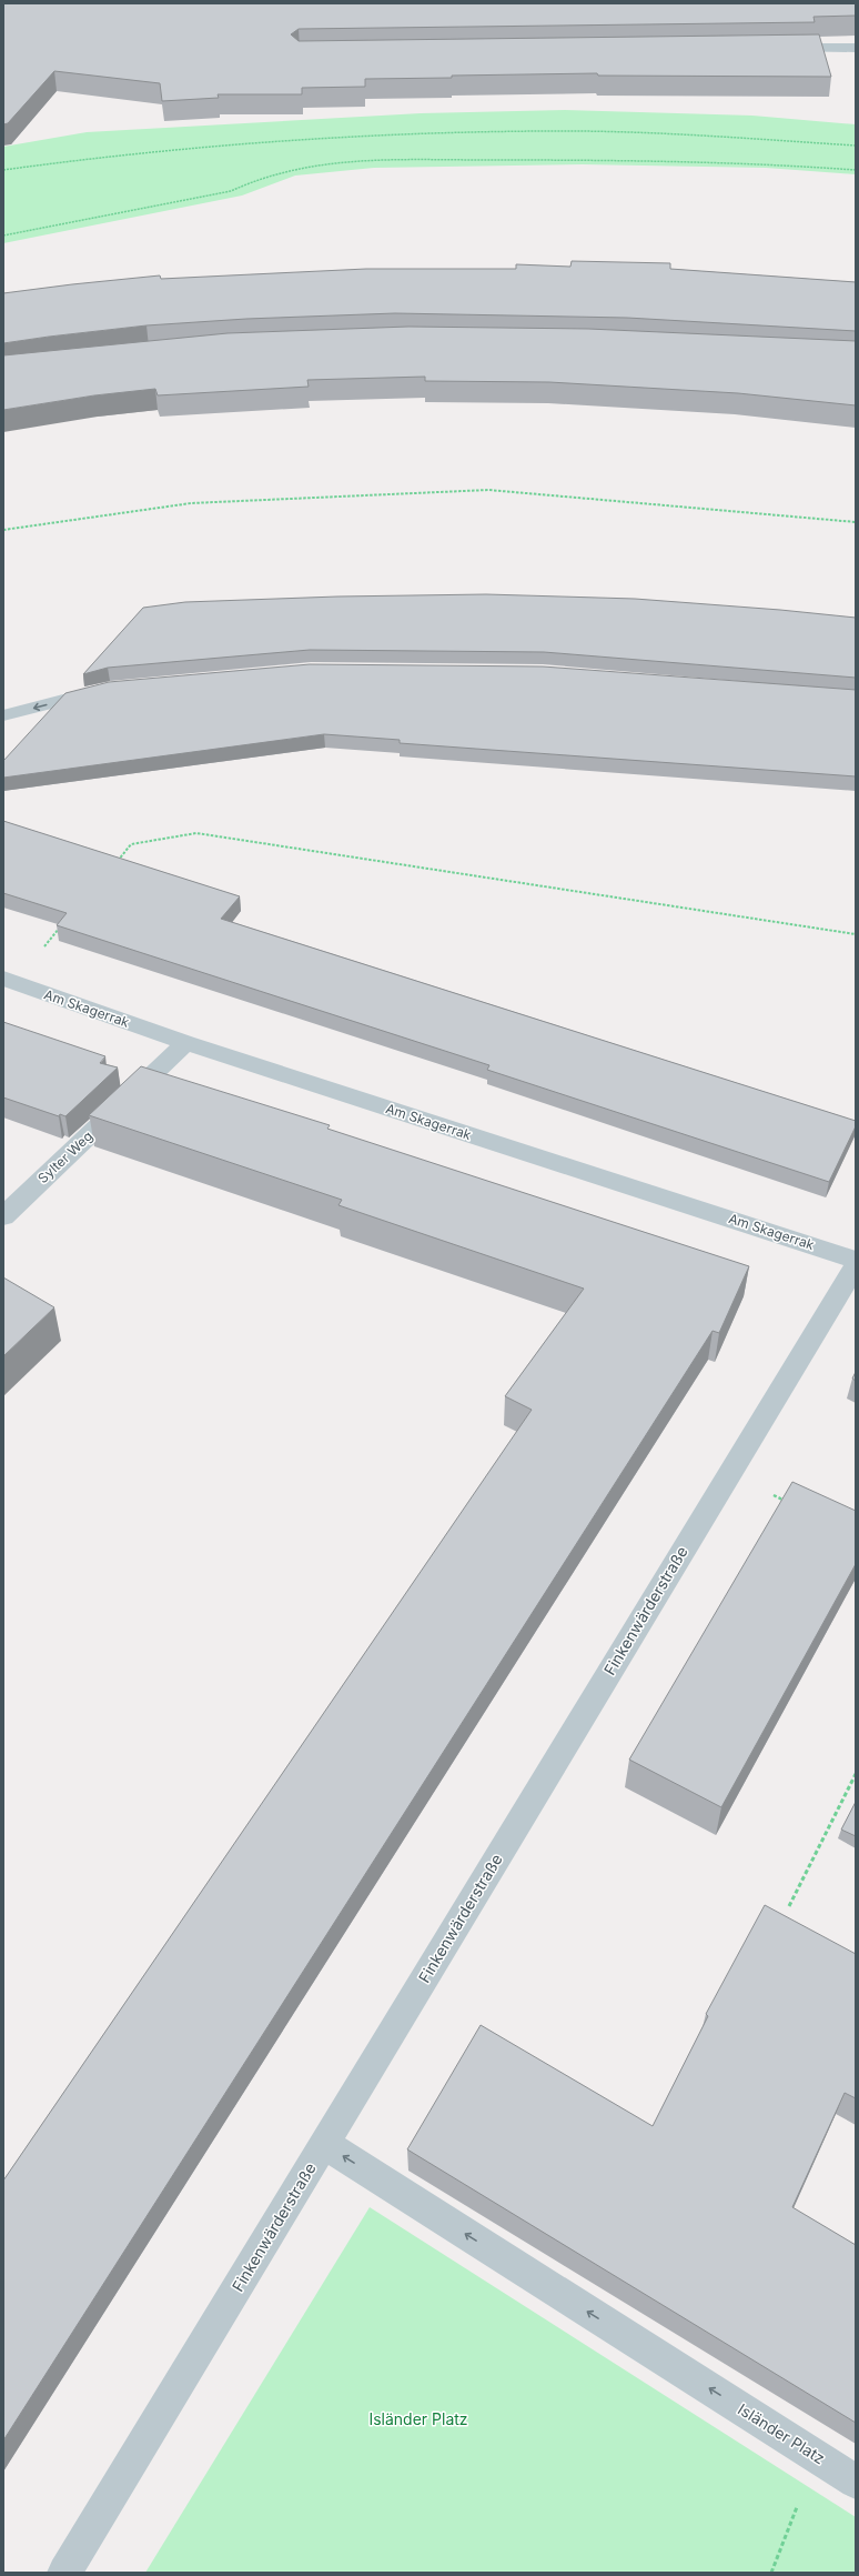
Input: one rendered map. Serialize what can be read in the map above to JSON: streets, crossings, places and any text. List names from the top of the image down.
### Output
{
  "streets": {
    "street": [
      "Am Skagerrak",
      "Sylter Weg",
      "Finkenwärderstraße",
      "Isländer Platz"
    ]
  },
  "crossings": [
    ["Am Skagerrak", "Sylter Weg"],
    ["Finkenwärderstraße", "Isländer Platz"]
  ],
  "one_way": ["Isländer Platz"],
  "parks": ["Isländer Platz"]
}
